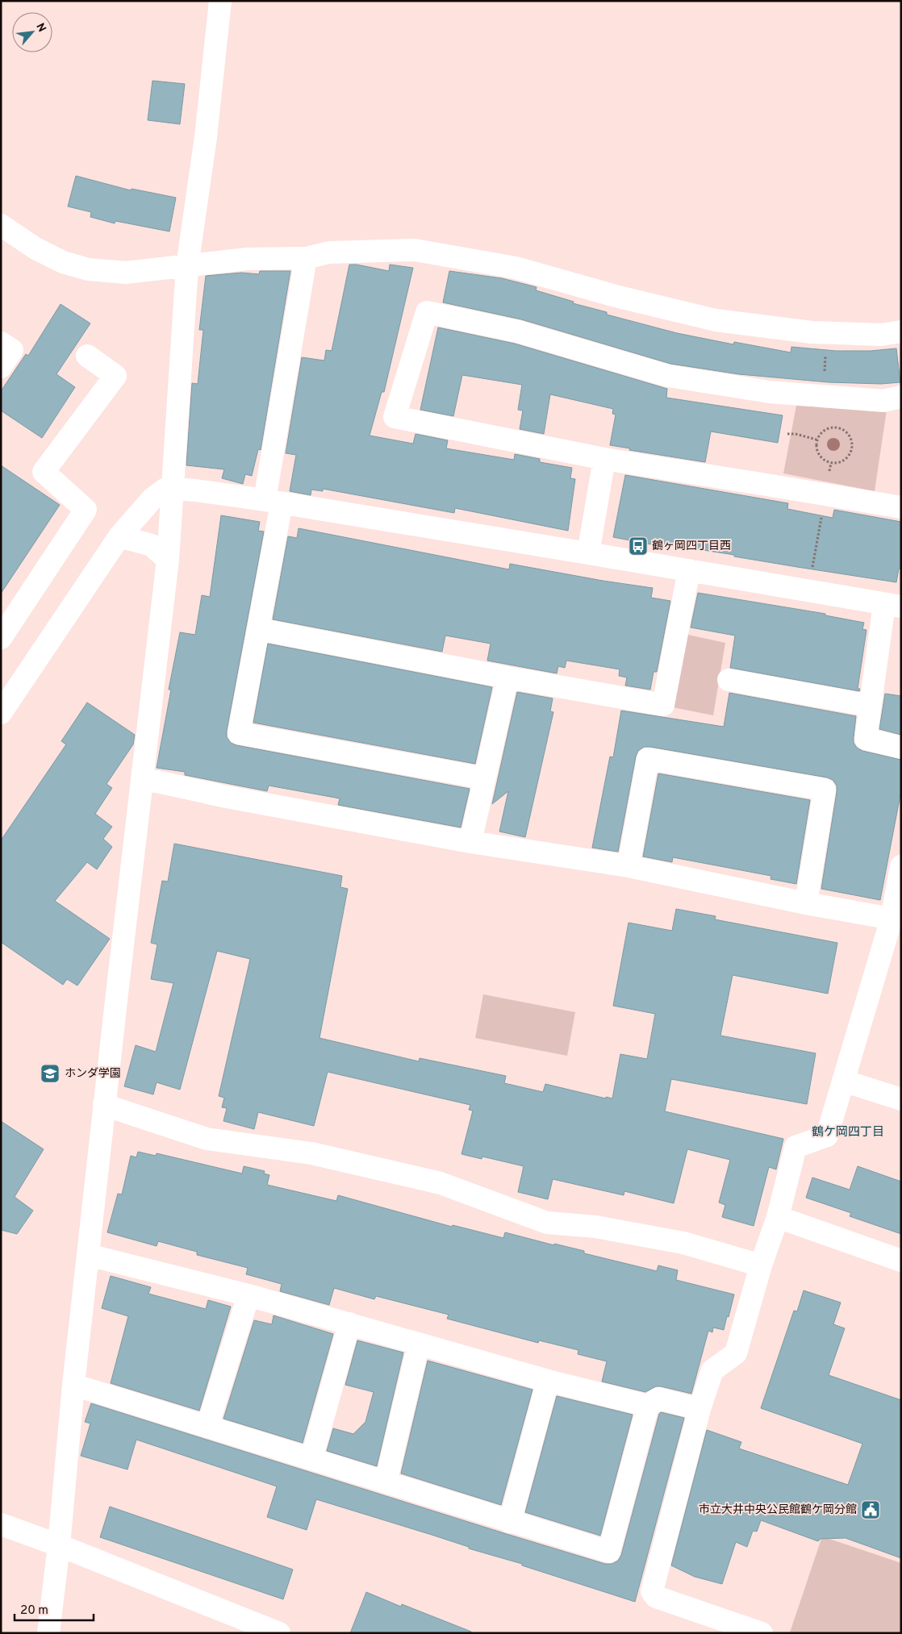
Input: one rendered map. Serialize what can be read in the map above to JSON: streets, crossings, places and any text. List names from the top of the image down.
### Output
{
  "districts": ["鶴ケ岡四丁目"],
  "places": {
    "bus stop": ["鶴ヶ岡四丁目西"],
    "school or university": ["ホンダ学園"],
    "public building": ["市立大井中央公民館鶴ケ岡分館"]
  },
  "scale_bar": "20 m",
  "north": "top right"
}
